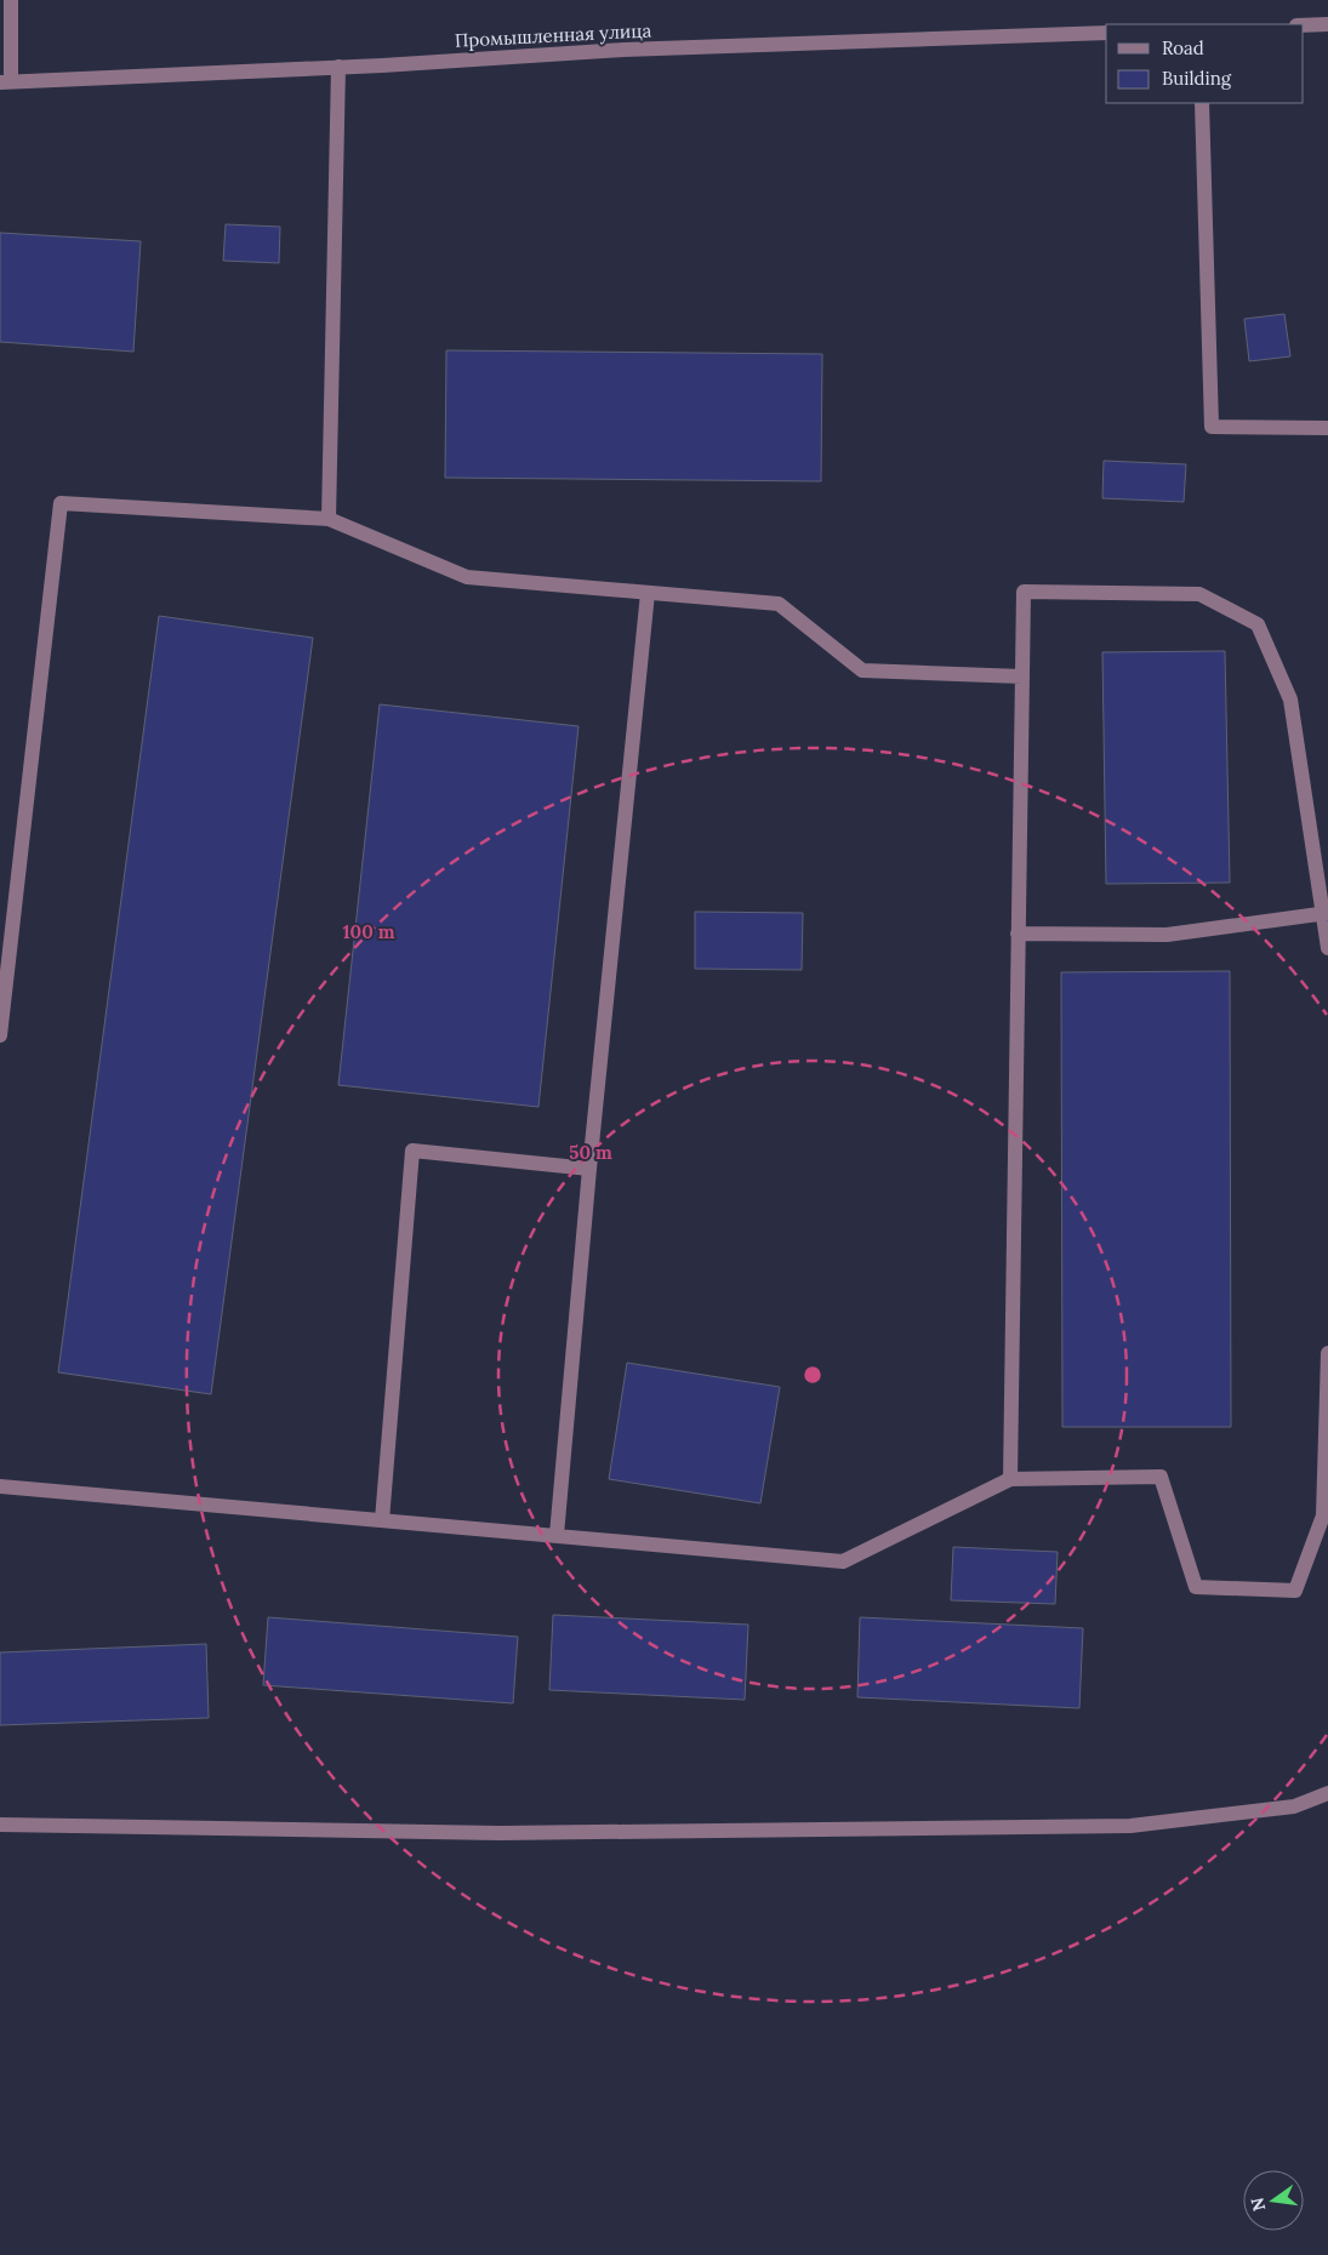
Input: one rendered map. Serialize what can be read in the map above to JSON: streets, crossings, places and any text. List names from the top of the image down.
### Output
{
  "streets": {
    "street": ["Промышленная улица"]
  },
  "legend": ["Road", "Building"],
  "north": "left",
  "rings": ["100 m", "50 m"]
}
